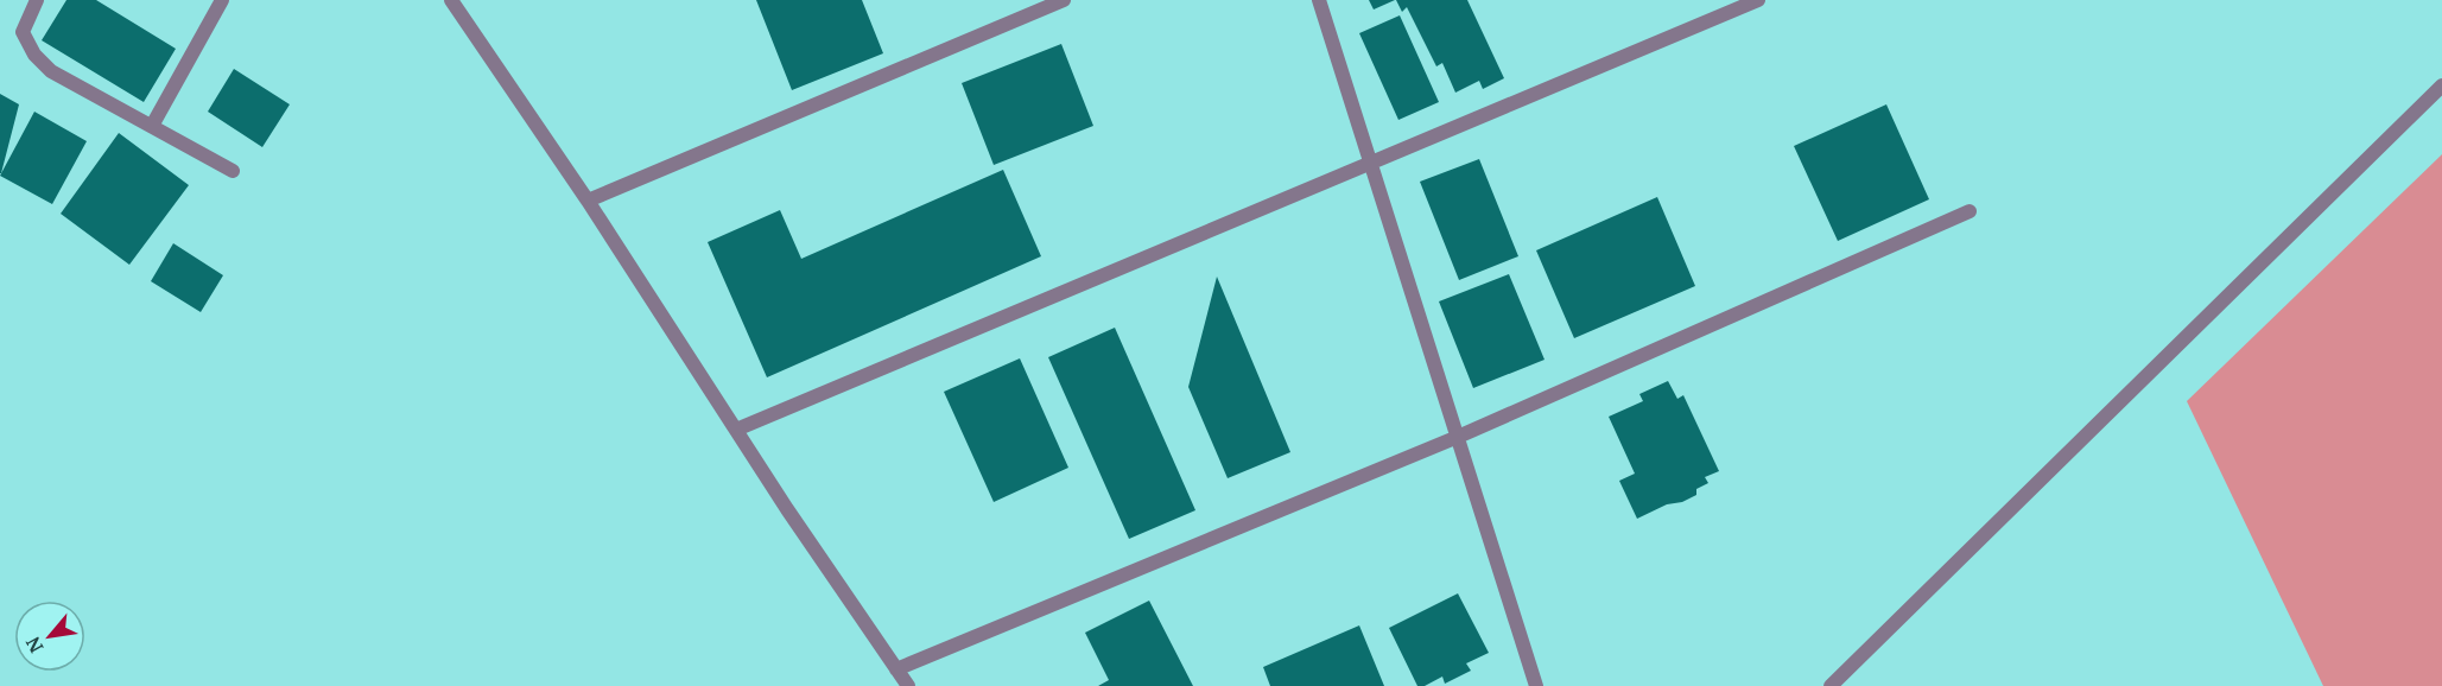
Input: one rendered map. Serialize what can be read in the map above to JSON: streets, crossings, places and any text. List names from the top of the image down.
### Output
{
  "north": "bottom left"
}
